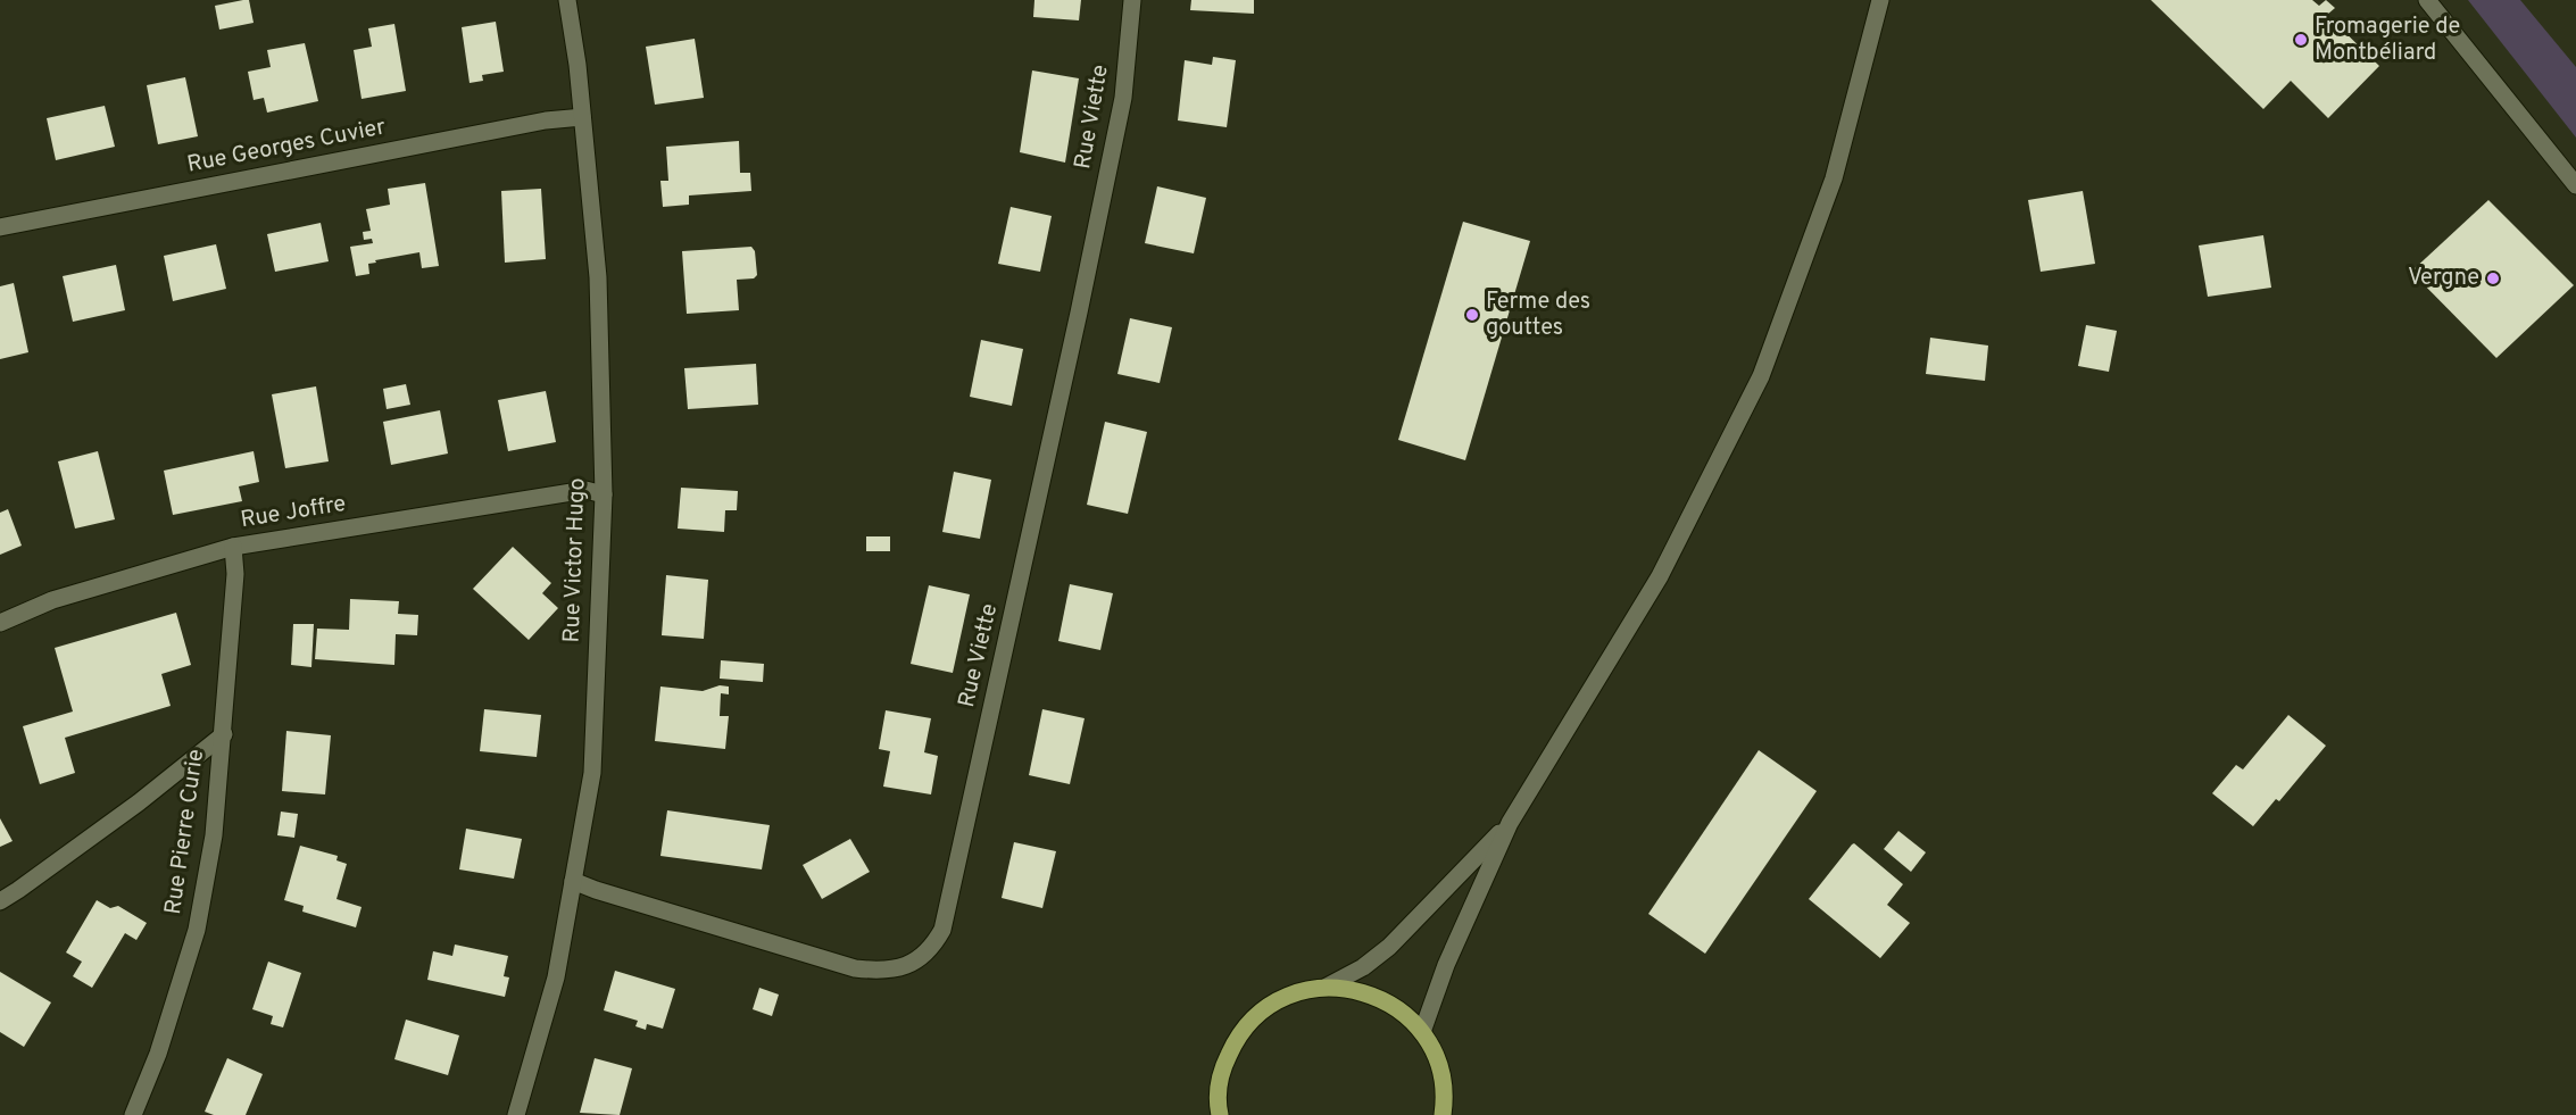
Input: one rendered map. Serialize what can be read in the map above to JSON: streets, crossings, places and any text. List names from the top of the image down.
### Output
{
  "streets": {
    "street": [
      "Rue Viette",
      "Rue Georges Cuvier",
      "Rue Joffre",
      "Rue Victor Hugo",
      "Rue Pierre Curie"
    ]
  },
  "crossings": [
    ["Rue Viette", "Rue Victor Hugo"],
    ["Rue Georges Cuvier", "Rue Victor Hugo"],
    ["Rue Joffre", "Rue Victor Hugo"],
    ["Rue Joffre", "Rue Pierre Curie"]
  ],
  "places": ["Fromagerie de Montbéliard", "Vergne", "Ferme des gouttes"]
}
